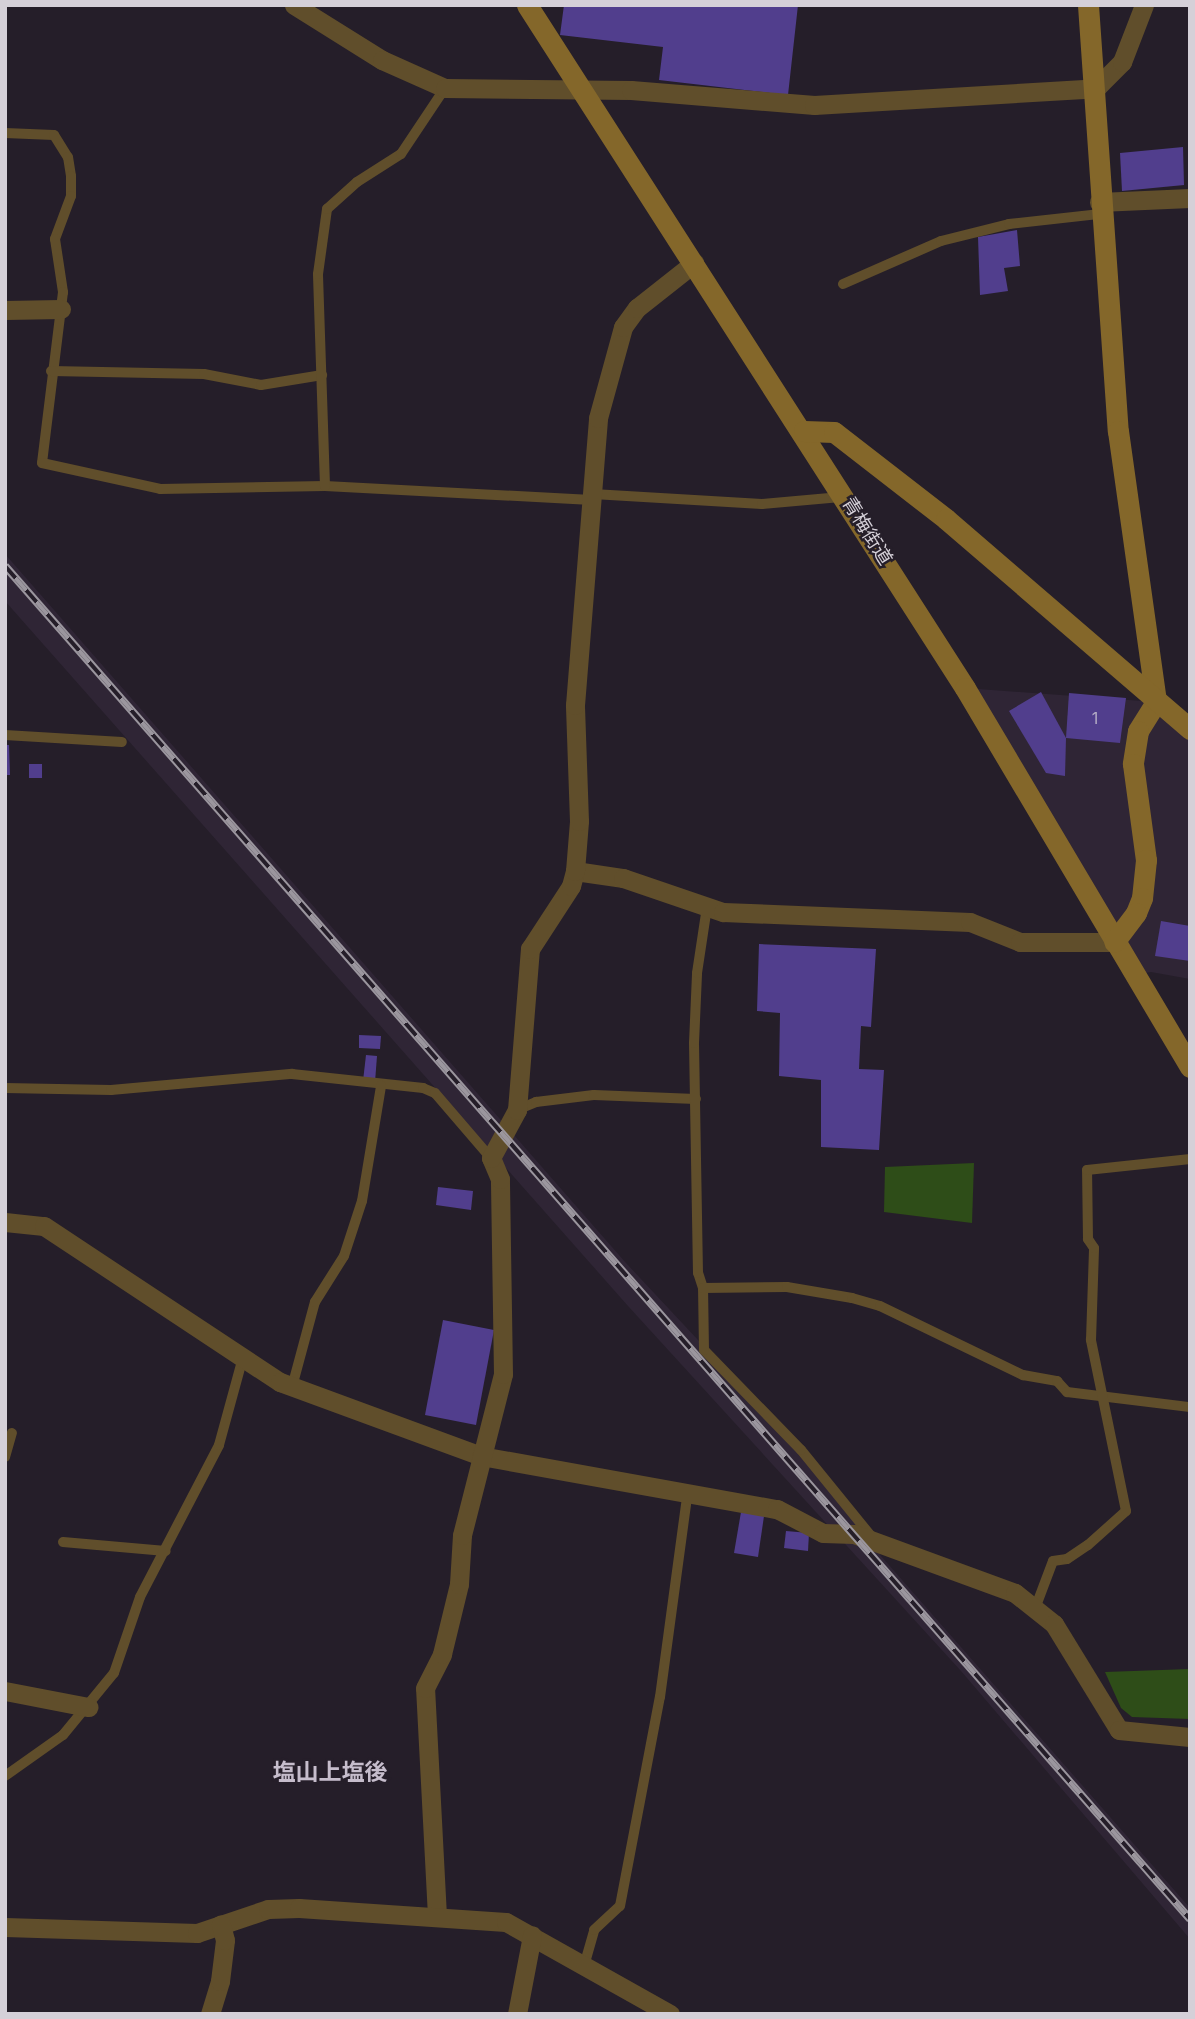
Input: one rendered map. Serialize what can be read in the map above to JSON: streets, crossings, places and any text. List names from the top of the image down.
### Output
{
  "streets": {
    "street": ["青梅街道"]
  },
  "districts": ["塩山上塩後"],
  "house_numbers": ["1"]
}
